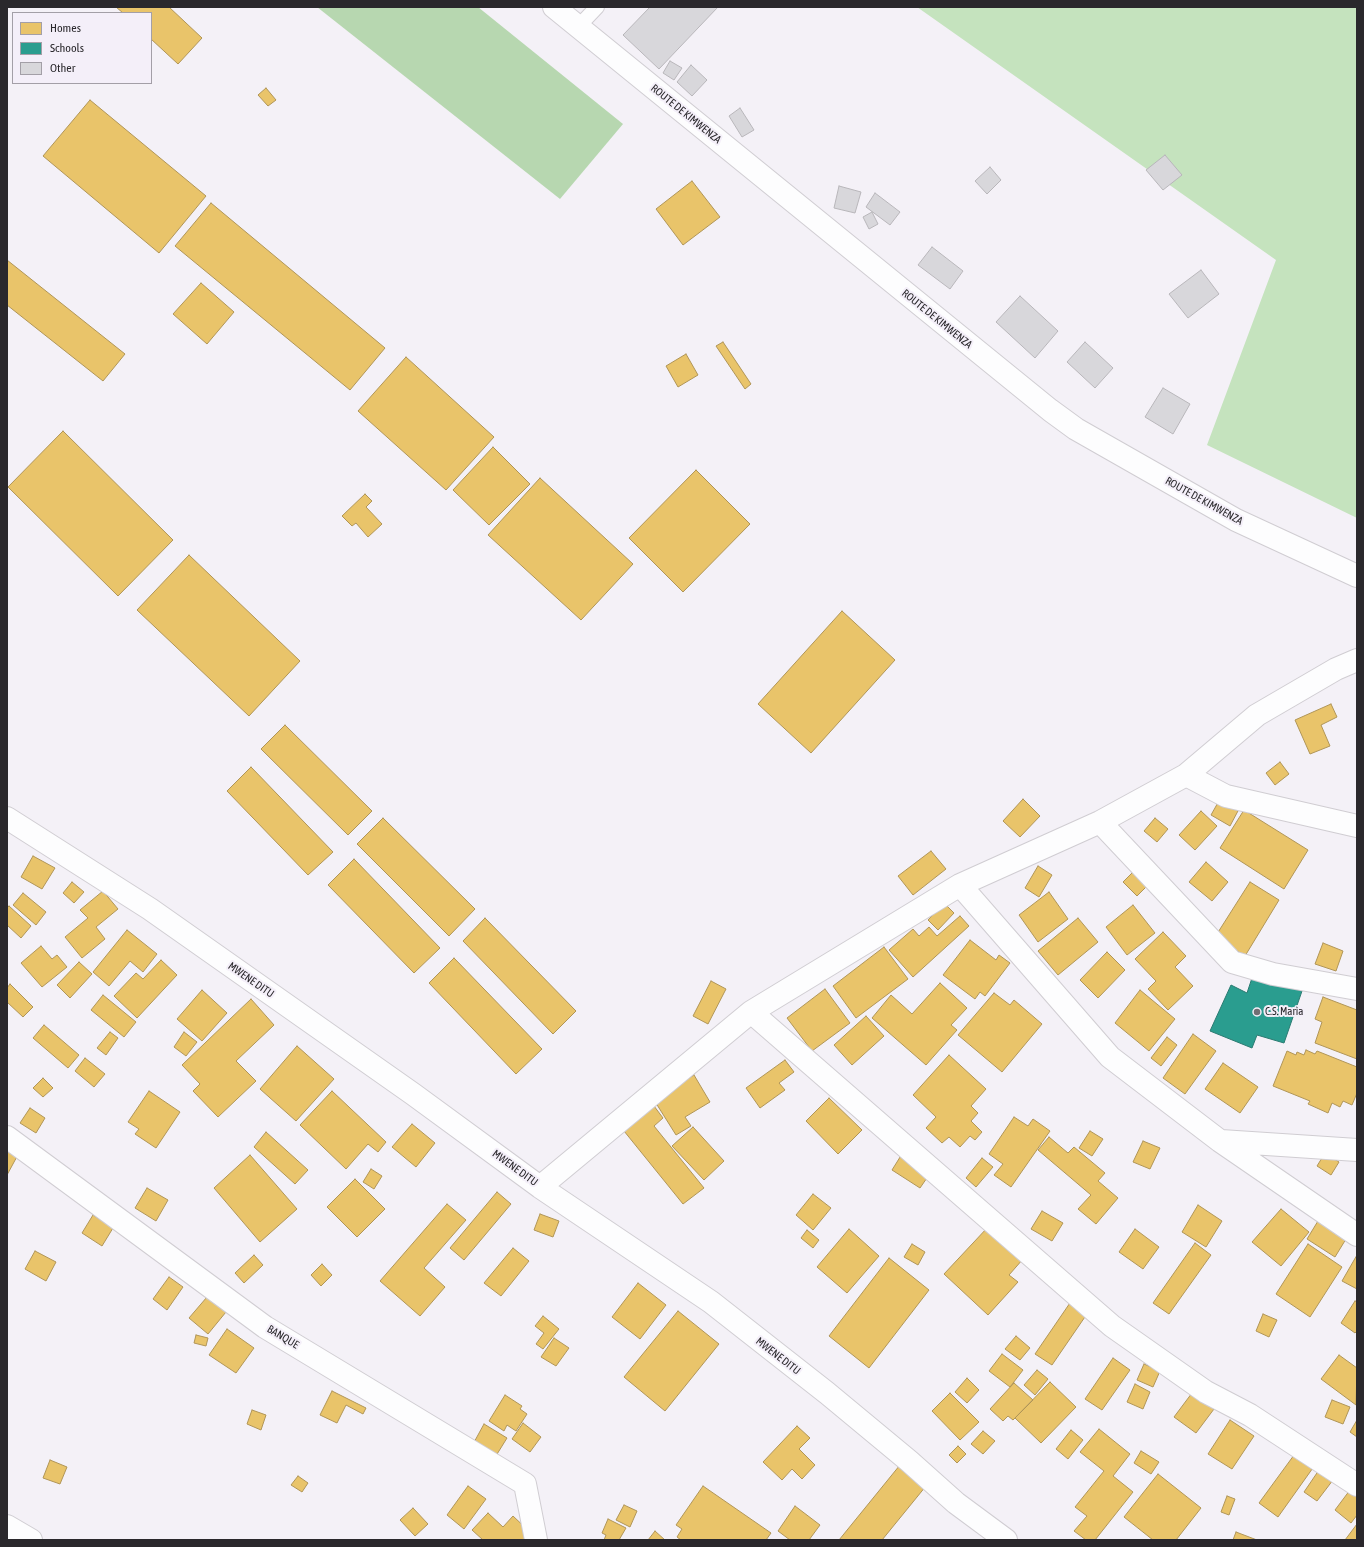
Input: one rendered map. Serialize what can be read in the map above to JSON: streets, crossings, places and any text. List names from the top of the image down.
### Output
{
  "streets": {
    "street": ["ROUTE DE KIMWENZA", "MWENE DITU", "BANQUE"]
  },
  "places": ["C.S. Maria"],
  "legend": ["Homes", "Schools", "Other"]
}
